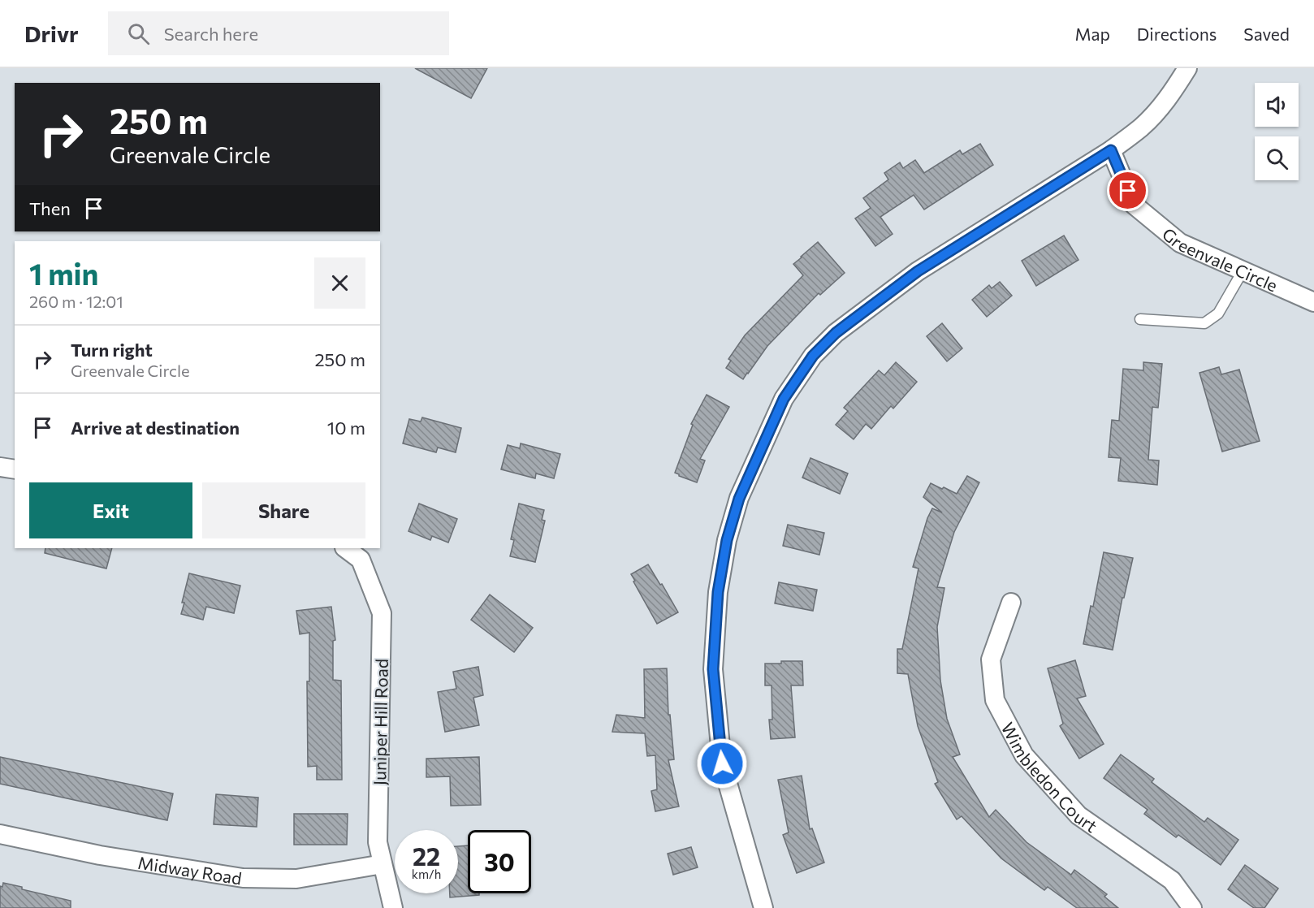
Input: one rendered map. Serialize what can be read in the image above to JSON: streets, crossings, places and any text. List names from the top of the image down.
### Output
{
  "streets": {
    "street": [
      "Greenvale Circle",
      "Juniper Hill Road",
      "Wimbledon Court",
      "Midway Road"
    ]
  },
  "crossings": [
    ["Juniper Hill Road", "Midway Road"]
  ],
  "page": {
    "header": "Drivr",
    "search": "Search here",
    "nav": ["Map", "Directions", "Saved"],
    "turn": ["250 m", "Greenvale Circle"],
    "then": "Then",
    "heading": ["1 min", "260 m · 12:01"],
    "list": [
      {
        "name": "Turn right",
        "note": "Greenvale Circle",
        "value": "250 m"
      },
      {
        "name": "Arrive at destination",
        "value": "10 m"
      }
    ],
    "buttons": ["Exit", "Share"],
    "speed": "22 km/h",
    "limit": "30"
  }
}
